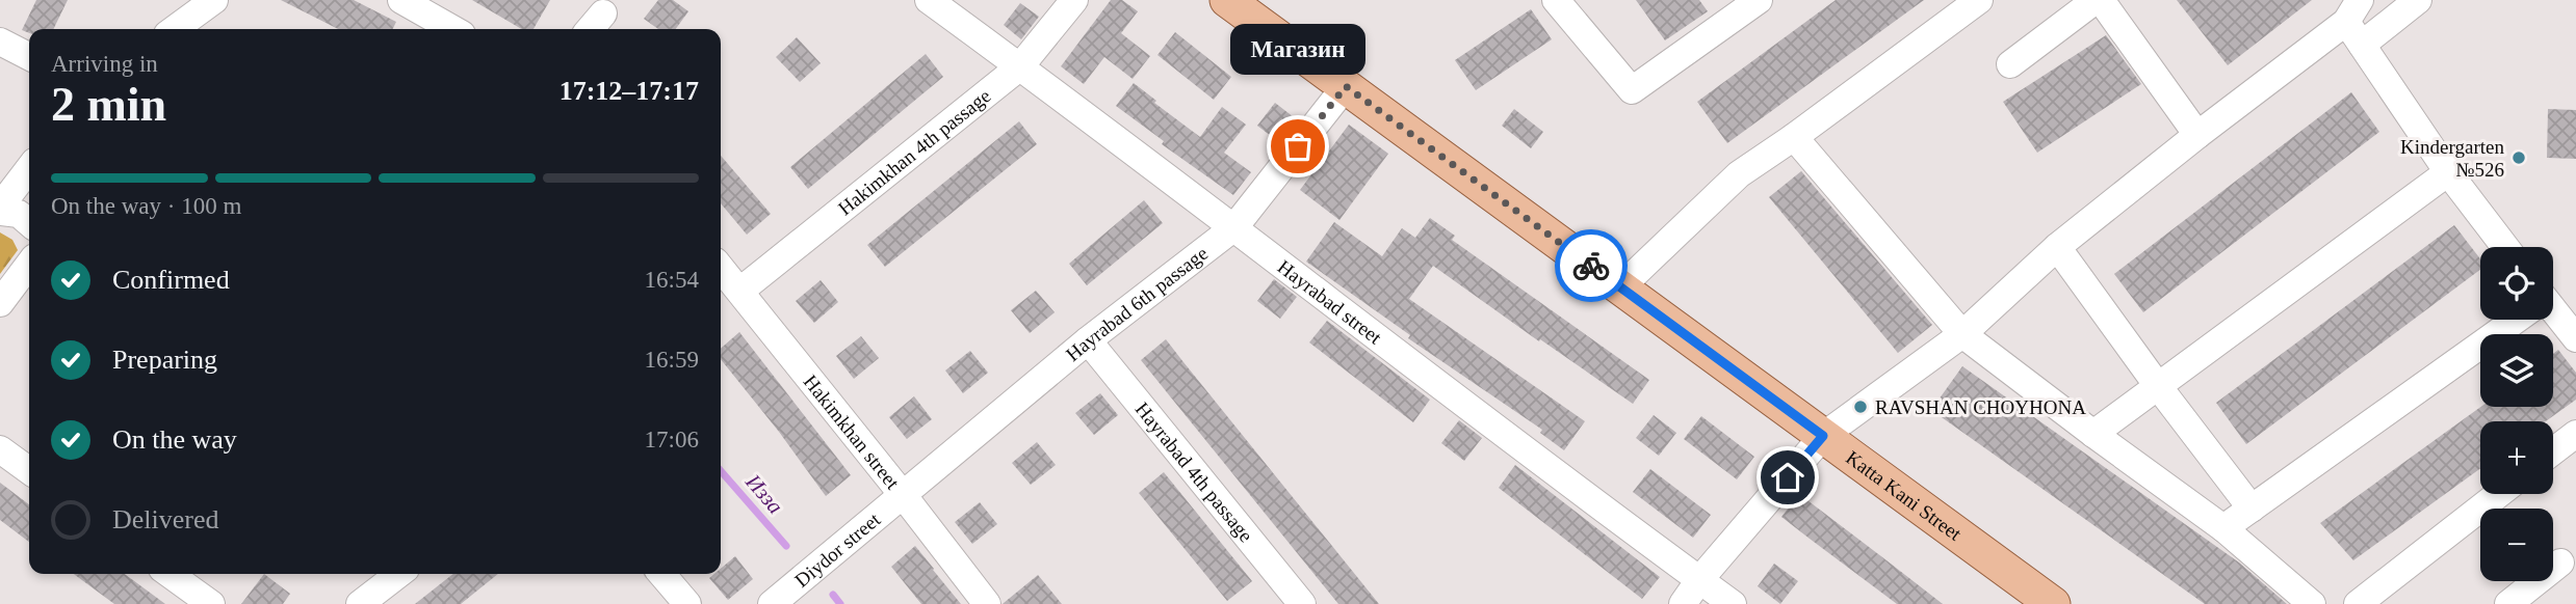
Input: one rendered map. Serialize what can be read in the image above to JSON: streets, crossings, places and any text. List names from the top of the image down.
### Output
{
  "streets": {
    "main road": ["Katta Kani Street"],
    "street": [
      "Hakimkhаn 4th passage",
      "Hayrabad street",
      "Hayrabad 6th passage",
      "Hakimkhаn street",
      "Hayrabad 4th passage",
      "Diydor street"
    ]
  },
  "crossings": [
    ["Hakimkhаn 4th passage", "Hayrabad street"],
    ["Hakimkhаn 4th passage", "Hakimkhаn street"],
    ["Hayrabad street", "Hayrabad 6th passage"],
    ["Hayrabad 6th passage", "Hakimkhаn street"],
    ["Hayrabad 6th passage", "Hayrabad 4th passage"],
    ["Hayrabad 6th passage", "Katta Kani Street"],
    ["Hayrabad 6th passage", "Diydor street"],
    ["Hakimkhаn street", "Diydor street"]
  ],
  "water": ["Изза"],
  "places": ["Магазин", "Kindergarten №526", "RAVSHAN CHOYHONA"],
  "page": {
    "bubble": "Магазин",
    "heading": ["2 min", "Arriving in", "17:12–17:17"],
    "bar": "On the way · 100 m",
    "list": [
      ["Confirmed", "16:54"],
      ["Preparing", "16:59"],
      ["On the way", "17:06"],
      "Delivered"
    ],
    "map_buttons": ["+", "−"]
  }
}
